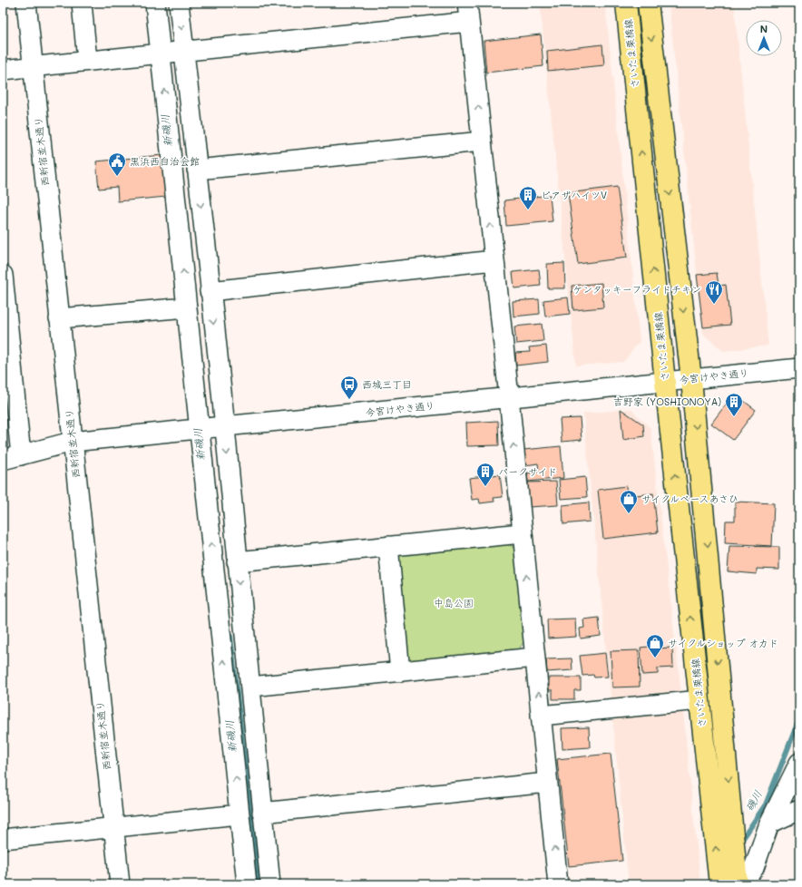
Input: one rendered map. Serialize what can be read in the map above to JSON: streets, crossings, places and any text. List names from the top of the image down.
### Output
{
  "streets": {
    "main road": ["さいたま栗橋線"],
    "street": ["西新宿並木通り", "今宮けやき通り"]
  },
  "crossings": [
    ["さいたま栗橋線", "今宮けやき通り"],
    ["西新宿並木通り", "今宮けやき通り"]
  ],
  "water": ["新磯川", "磯川"],
  "parks": ["中島公園"],
  "places": {
    "public building": ["黒浜西自治会館"],
    "building": ["ピアザハイツV", "吉野家 (YOSHIONOYA)", "パークサイド"],
    "restaurant": ["ケンタッキーフライドチキン"],
    "bus stop": ["西城三丁目"],
    "shop": ["サイクルベースあさひ", "サイクルショップ オカド"]
  },
  "north": "top"
}
